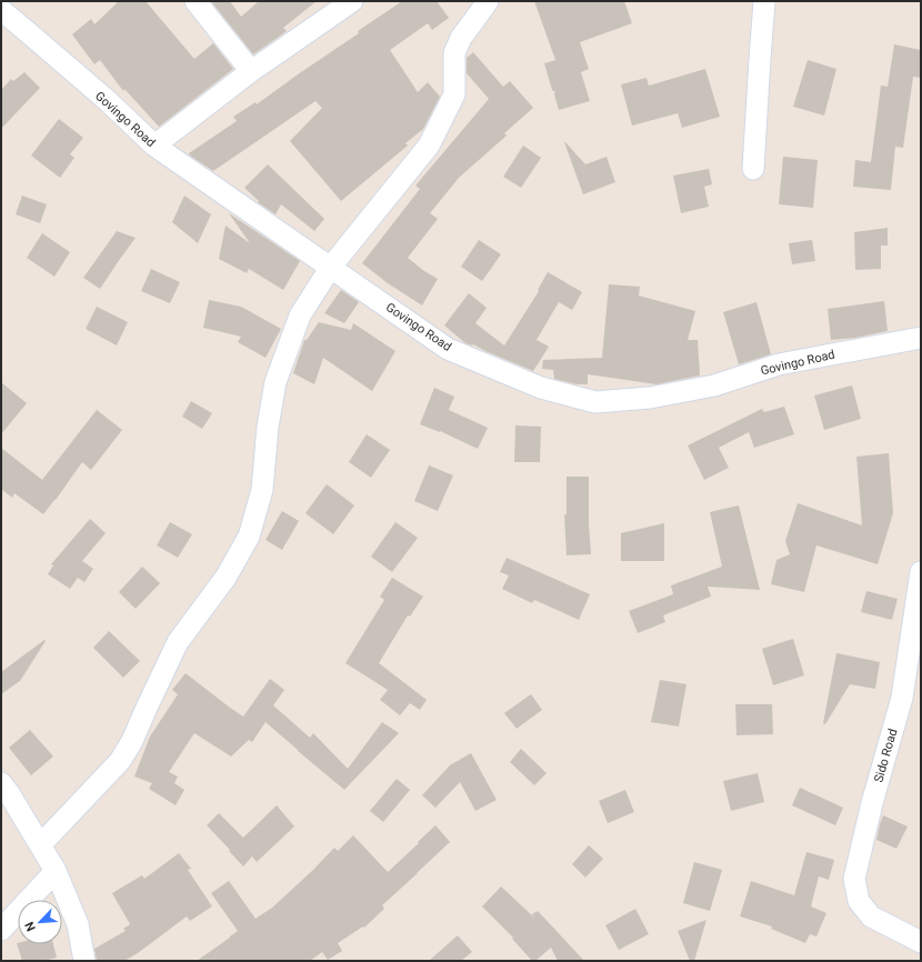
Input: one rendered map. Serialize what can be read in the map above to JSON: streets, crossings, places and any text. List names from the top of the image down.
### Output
{
  "streets": {
    "street": ["Govingo Road", "Sido Road"]
  },
  "north": "bottom left"
}
